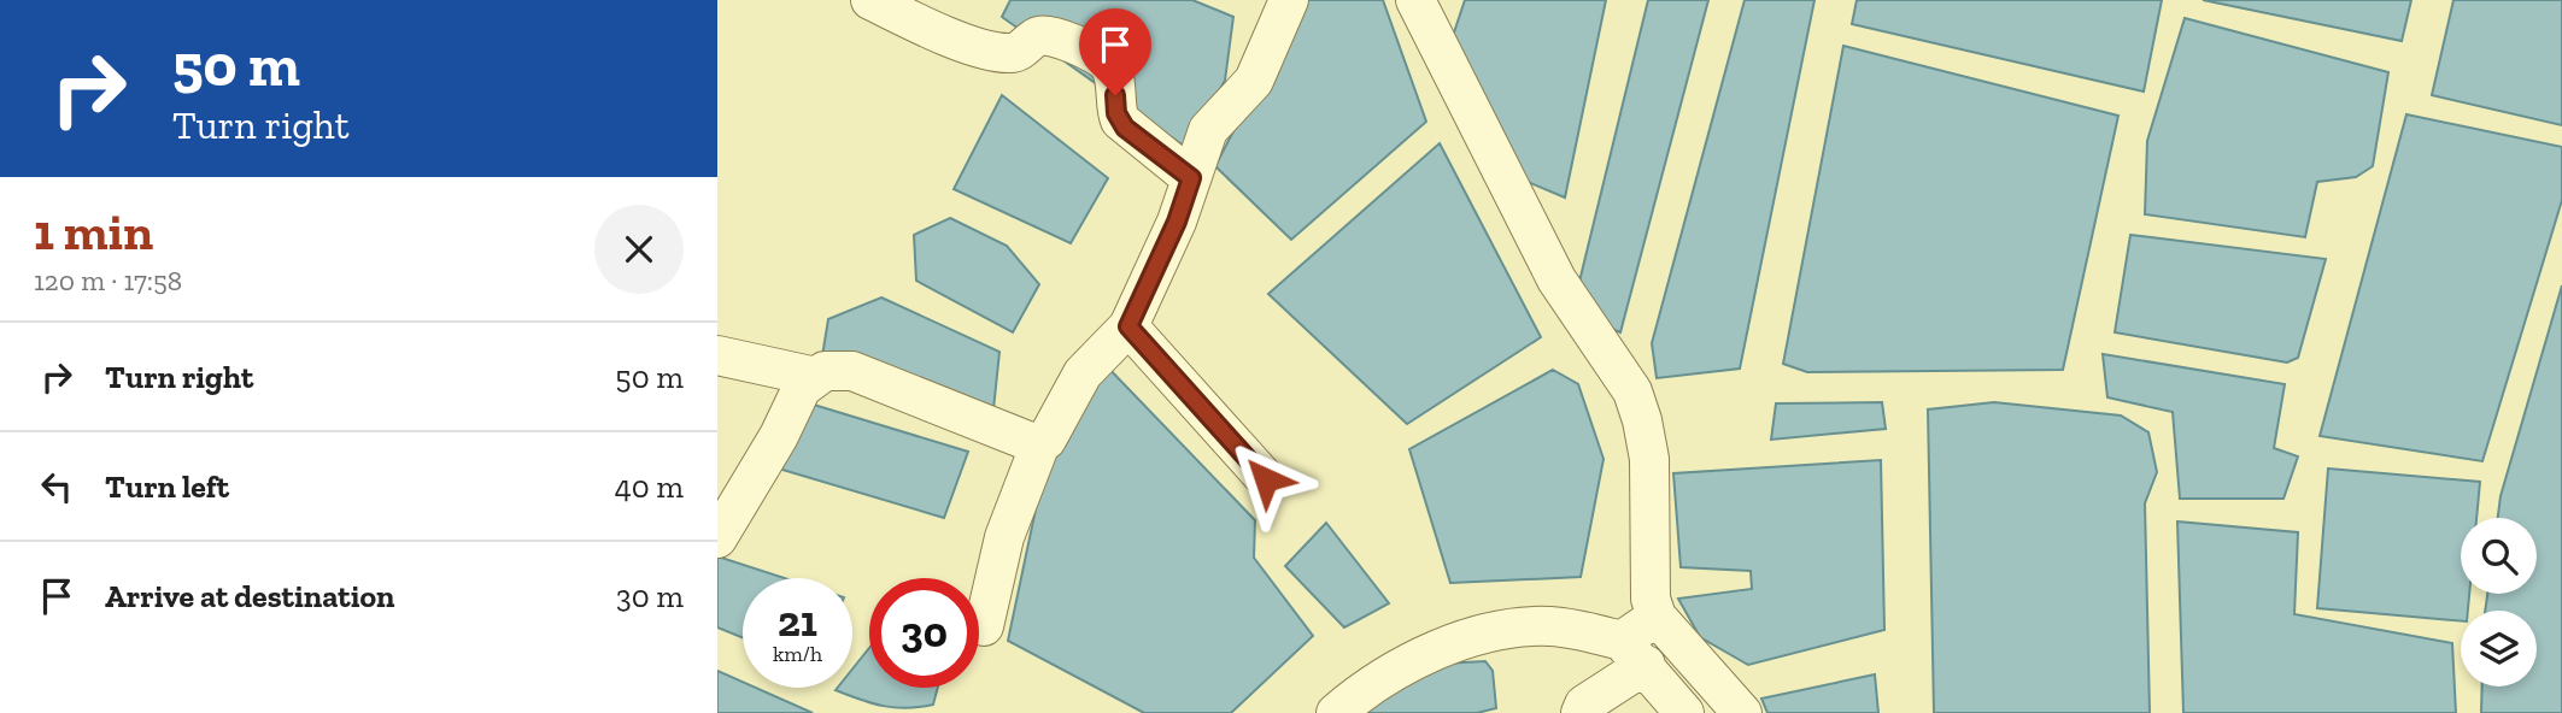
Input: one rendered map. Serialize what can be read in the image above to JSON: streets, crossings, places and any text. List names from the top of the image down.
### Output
{
  "page": {
    "turn": ["50 m", "Turn right"],
    "heading": ["1 min", "120 m · 17:58"],
    "list": [
      {
        "name": "Turn right",
        "value": "50 m"
      },
      {
        "name": "Turn left",
        "value": "40 m"
      },
      {
        "name": "Arrive at destination",
        "value": "30 m"
      }
    ],
    "speed": "21 km/h",
    "limit": "30"
  }
}
